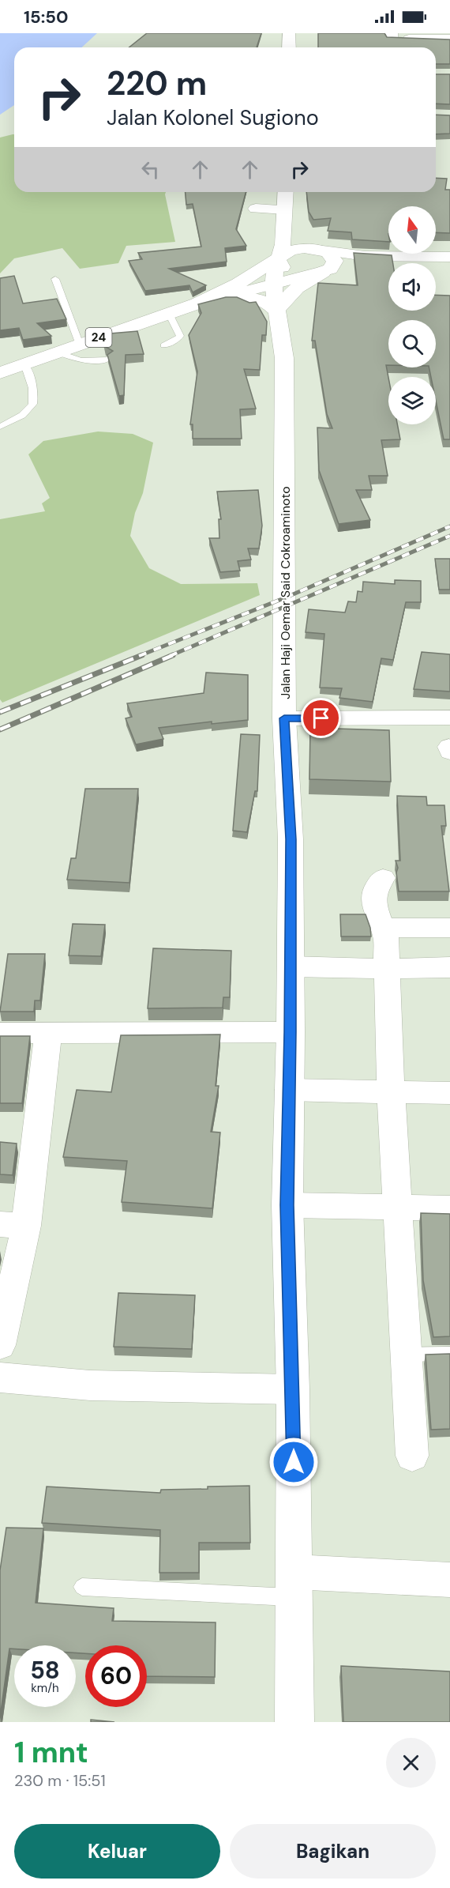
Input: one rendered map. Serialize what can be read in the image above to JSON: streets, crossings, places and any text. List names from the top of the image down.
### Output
{
  "streets": {
    "main road": ["24", "Jalan Haji Oemar Said Cokroaminoto"]
  },
  "crossings": [
    ["24", "Jalan Haji Oemar Said Cokroaminoto"]
  ],
  "north": "top",
  "page": {
    "status": "15:50",
    "turn": ["220 m", "Jalan Kolonel Sugiono"],
    "speed": "58 km/h",
    "limit": "60",
    "heading": ["1 mnt", "230 m · 15:51"],
    "buttons": ["Keluar", "Bagikan"]
  }
}
